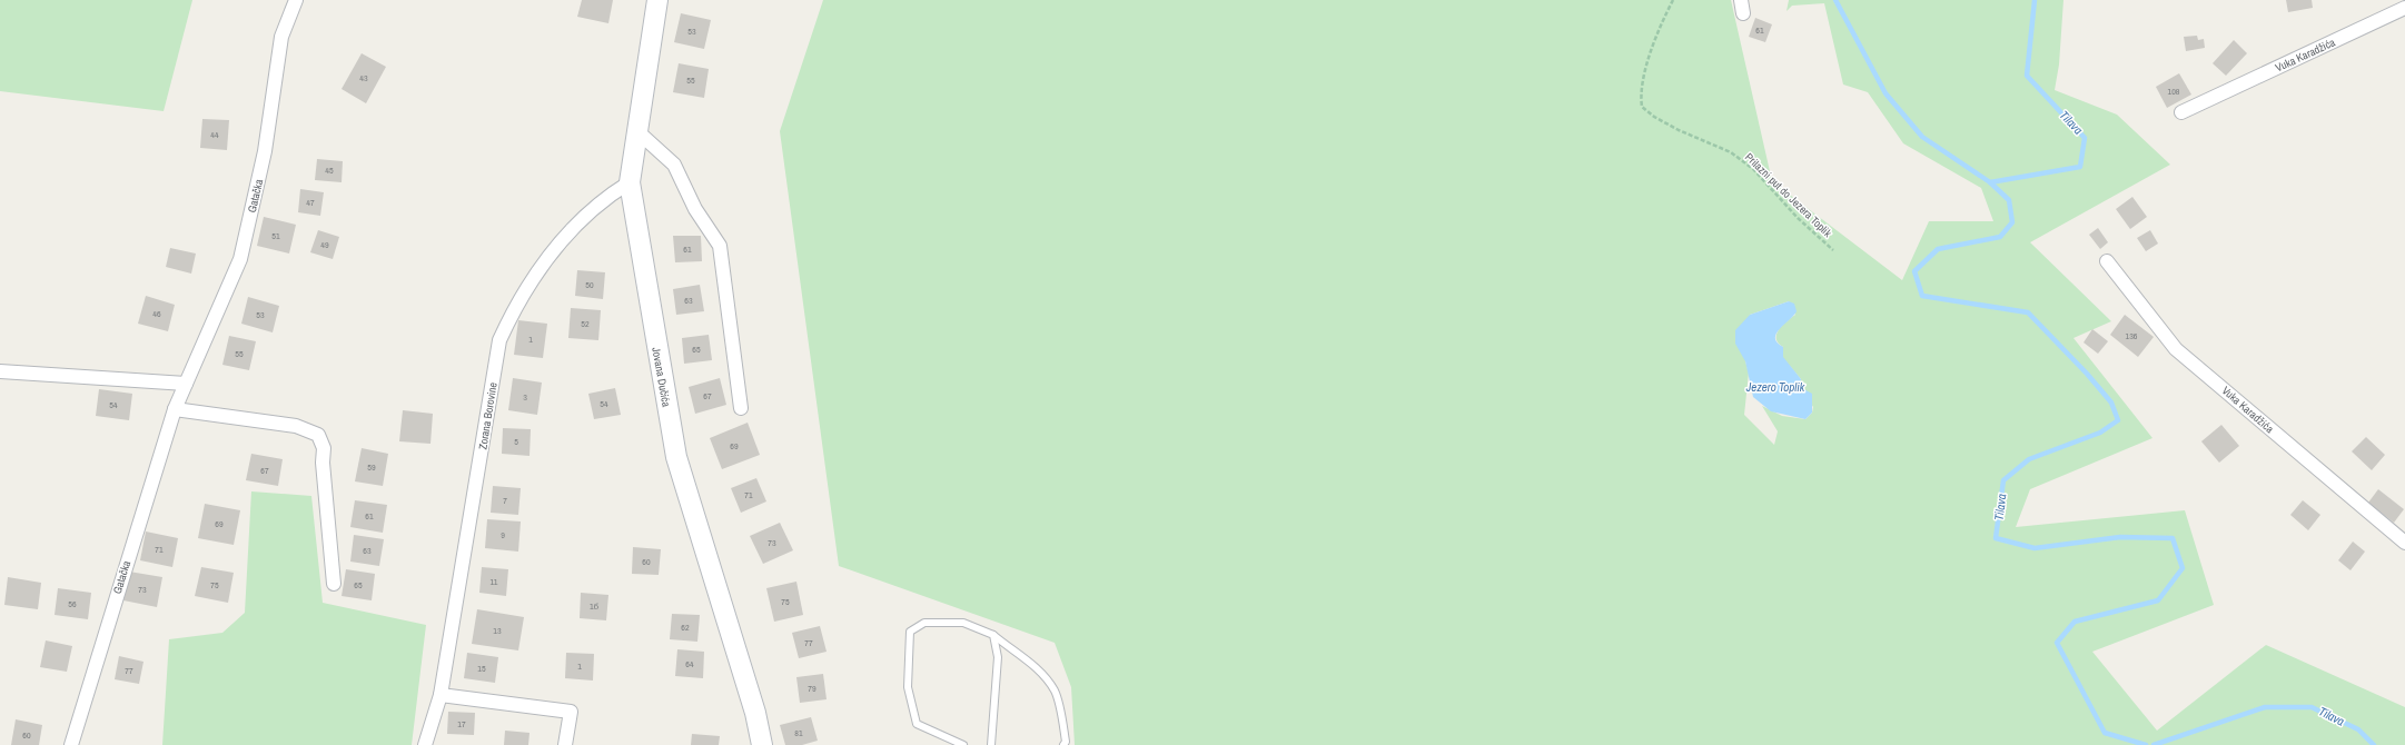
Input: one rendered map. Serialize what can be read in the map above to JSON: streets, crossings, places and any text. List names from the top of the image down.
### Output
{
  "streets": {
    "main road": ["Jovana Dučića"],
    "street": ["Vuka Karadžića", "Gatačka", "Zorana Borovine"],
    "path": ["Prilazni put do Jezera Toplik"]
  },
  "crossings": [
    ["Jovana Dučića", "Zorana Borovine"]
  ],
  "water": ["Tilava", "Jezero Toplik"],
  "house_numbers": [
    "61",
    "53",
    "43",
    "55",
    "108",
    "44",
    "45",
    "47",
    "51",
    "49",
    "61",
    "50",
    "63",
    "46",
    "53",
    "52",
    "136",
    "1",
    "65",
    "55",
    "67",
    "3",
    "54",
    "54",
    "5",
    "69",
    "59",
    "67",
    "71",
    "7",
    "61",
    "69",
    "9",
    "73",
    "71",
    "63",
    "60",
    "11",
    "75",
    "65",
    "73",
    "75",
    "56",
    "1б",
    "62",
    "13",
    "77",
    "64",
    "1",
    "15",
    "77",
    "79",
    "17",
    "81",
    "60"
  ]
}
